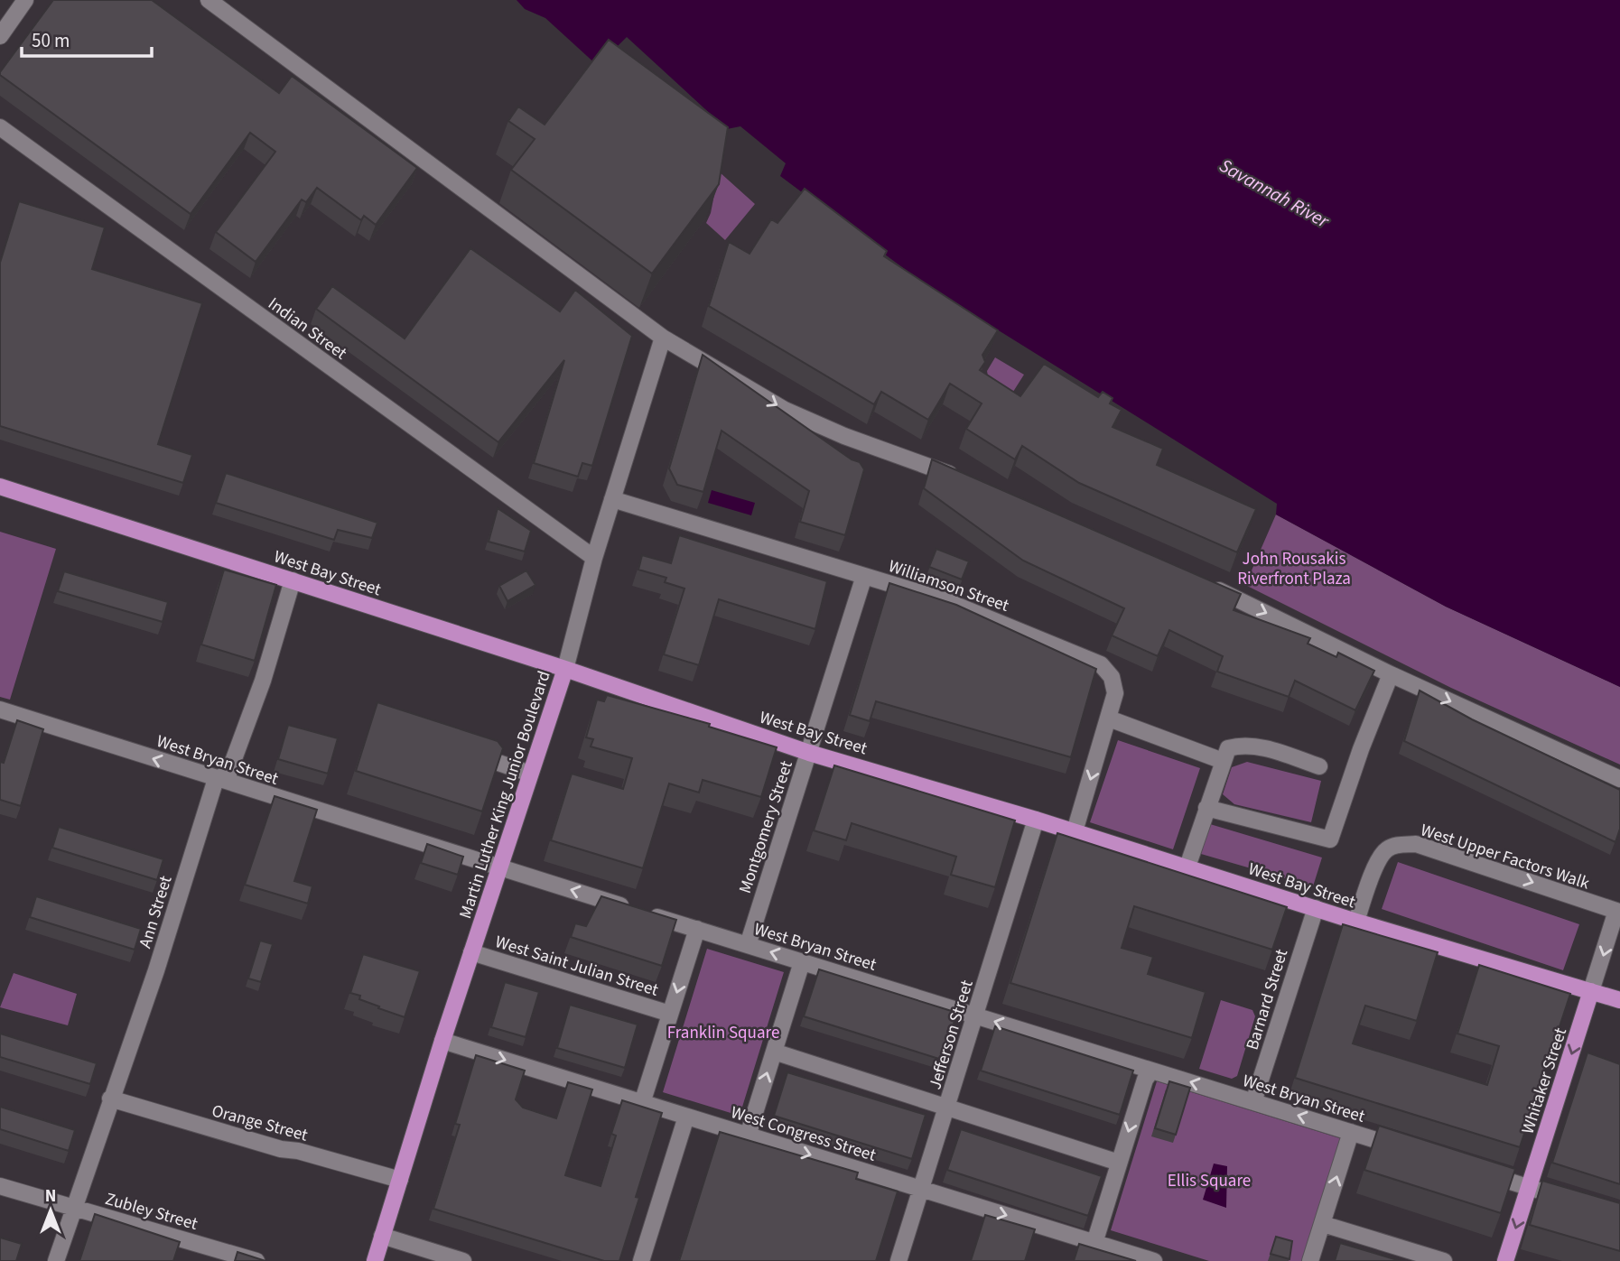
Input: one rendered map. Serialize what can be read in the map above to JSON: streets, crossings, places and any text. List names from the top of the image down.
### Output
{
  "streets": {
    "main road": ["West Bay Street", "Martin Luther King Junior Boulevard", "Whitaker Street"],
    "street": [
      "Indian Street",
      "Williamson Street",
      "West Bryan Street",
      "Montgomery Street",
      "West Upper Factors Walk",
      "Ann Street",
      "West Saint Julian Street",
      "Barnard Street",
      "Jefferson Street",
      "Orange Street",
      "West Congress Street",
      "Zubley Street"
    ]
  },
  "crossings": [
    ["Indian Street", "Martin Luther King Junior Boulevard"],
    ["West Bay Street", "Williamson Street"],
    ["West Bay Street", "Martin Luther King Junior Boulevard"],
    ["West Bay Street", "Montgomery Street"],
    ["West Bay Street", "West Upper Factors Walk"],
    ["West Bay Street", "Ann Street"],
    ["West Bay Street", "Barnard Street"],
    ["West Bay Street", "Jefferson Street"],
    ["West Bay Street", "Whitaker Street"],
    ["Williamson Street", "Martin Luther King Junior Boulevard"],
    ["Williamson Street", "Montgomery Street"],
    ["West Bryan Street", "Martin Luther King Junior Boulevard"],
    ["West Bryan Street", "Montgomery Street"],
    ["West Bryan Street", "Ann Street"],
    ["West Bryan Street", "Barnard Street"],
    ["West Bryan Street", "Jefferson Street"],
    ["Martin Luther King Junior Boulevard", "West Saint Julian Street"],
    ["Martin Luther King Junior Boulevard", "Orange Street"],
    ["Martin Luther King Junior Boulevard", "West Congress Street"],
    ["West Upper Factors Walk", "Whitaker Street"],
    ["Ann Street", "Orange Street"],
    ["Ann Street", "Zubley Street"],
    ["Jefferson Street", "West Congress Street"]
  ],
  "one_way": ["West Bryan Street", "West Upper Factors Walk", "Whitaker Street"],
  "water": ["Savannah River"],
  "parks": ["John Rousakis Riverfront Plaza", "Franklin Square", "Ellis Square"],
  "scale_bar": "50 m",
  "north": "top"
}
